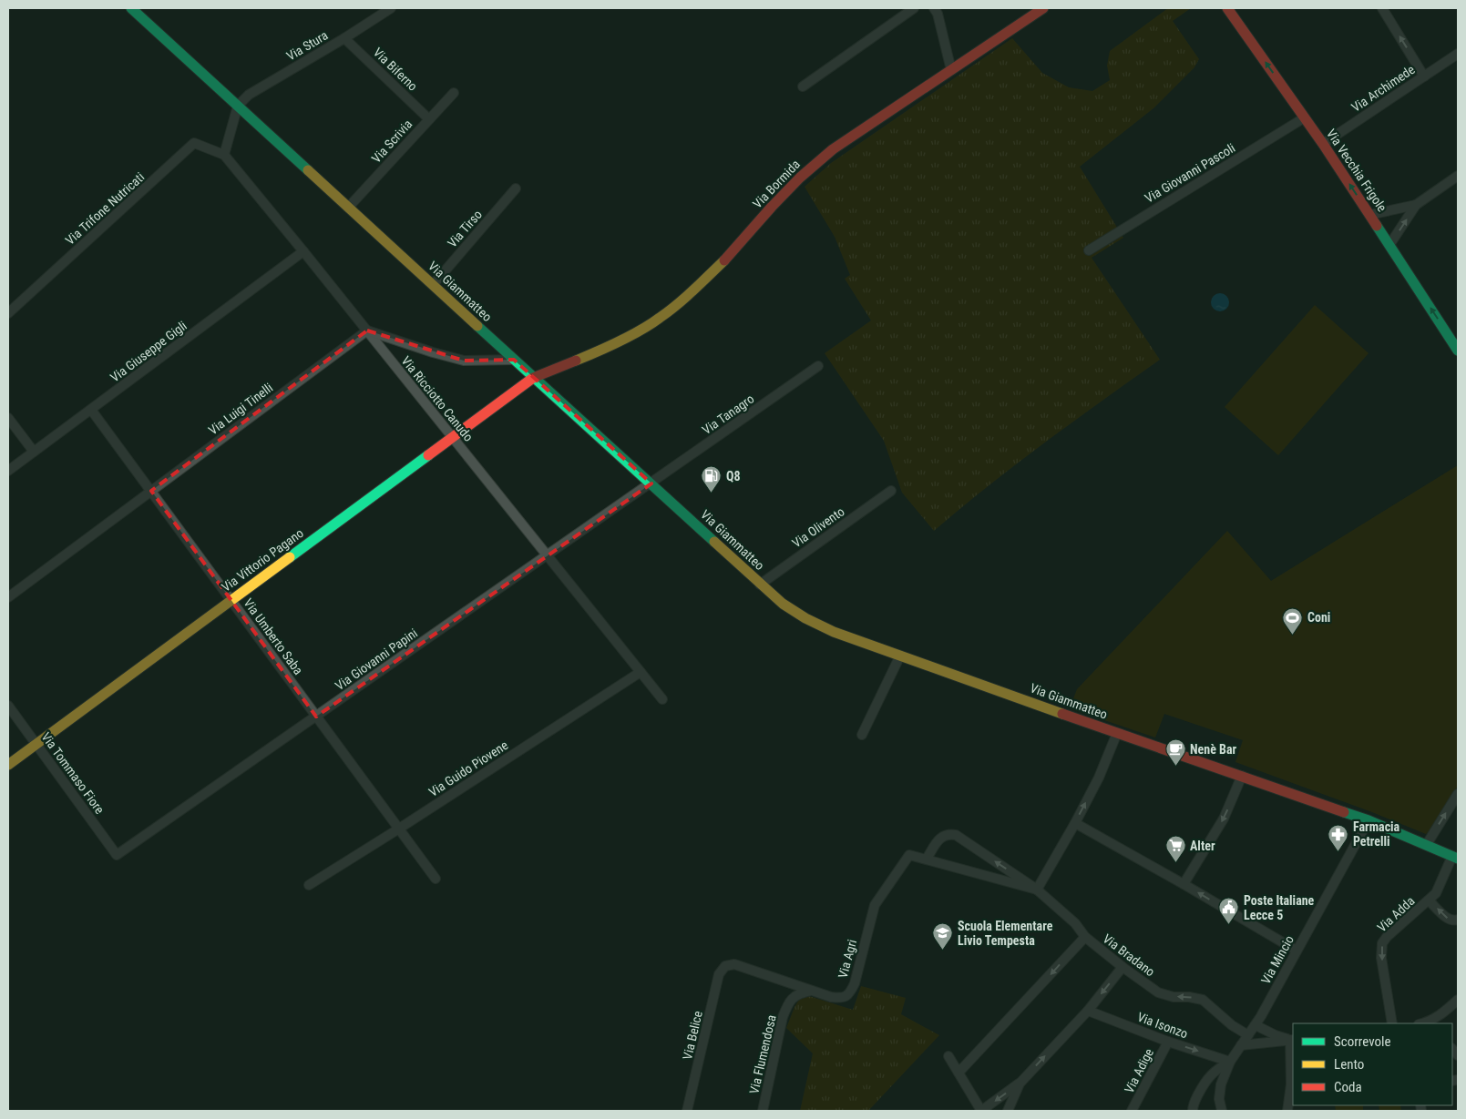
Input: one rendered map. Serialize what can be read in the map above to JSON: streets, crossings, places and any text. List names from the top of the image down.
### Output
{
  "streets": {
    "street": [
      "Via Stura",
      "Via Biferno",
      "Via Archimede",
      "Via Scrivia",
      "Via Vecchia Frigole",
      "Via Giovanni Pascoli",
      "Via Bormida",
      "Via Trifone Nutricati",
      "Via Tirso",
      "Via Giammatteo",
      "Via Giuseppe Gigli",
      "Via Ricciotto Canudo",
      "Via Luigi Tinelli",
      "Via Tanagro",
      "Via Olivento",
      "Via Vittorio Pagano",
      "Via Umberto Saba",
      "Via Giovanni Papini",
      "Via Guido Piovene",
      "Via Tommaso Fiore",
      "Via Adda",
      "Via Bradano",
      "Via Agri",
      "Via Mincio",
      "Via Isonzo",
      "Via Belice",
      "Via Flumendosa",
      "Via Adige"
    ]
  },
  "crossings": [
    ["Via Stura", "Via Biferno"],
    ["Via Stura", "Via Giammatteo"],
    ["Via Biferno", "Via Scrivia"],
    ["Via Archimede", "Via Vecchia Frigole"],
    ["Via Scrivia", "Via Giammatteo"],
    ["Via Vecchia Frigole", "Via Giovanni Pascoli"],
    ["Via Bormida", "Via Giammatteo"],
    ["Via Bormida", "Via Vittorio Pagano"],
    ["Via Trifone Nutricati", "Via Ricciotto Canudo"],
    ["Via Tirso", "Via Giammatteo"],
    ["Via Giammatteo", "Via Tanagro"],
    ["Via Giammatteo", "Via Olivento"],
    ["Via Giammatteo", "Via Vittorio Pagano"],
    ["Via Giammatteo", "Via Giovanni Papini"],
    ["Via Giammatteo", "Via Adda"],
    ["Via Giammatteo", "Via Mincio"],
    ["Via Giuseppe Gigli", "Via Ricciotto Canudo"],
    ["Via Giuseppe Gigli", "Via Umberto Saba"],
    ["Via Ricciotto Canudo", "Via Luigi Tinelli"],
    ["Via Ricciotto Canudo", "Via Vittorio Pagano"],
    ["Via Ricciotto Canudo", "Via Giovanni Papini"],
    ["Via Ricciotto Canudo", "Via Guido Piovene"],
    ["Via Luigi Tinelli", "Via Umberto Saba"],
    ["Via Tanagro", "Via Giovanni Papini"],
    ["Via Vittorio Pagano", "Via Umberto Saba"],
    ["Via Vittorio Pagano", "Via Tommaso Fiore"],
    ["Via Umberto Saba", "Via Giovanni Papini"],
    ["Via Umberto Saba", "Via Guido Piovene"],
    ["Via Giovanni Papini", "Via Tommaso Fiore"],
    ["Via Bradano", "Via Mincio"],
    ["Via Agri", "Via Belice"],
    ["Via Agri", "Via Flumendosa"],
    ["Via Mincio", "Via Isonzo"],
    ["Via Isonzo", "Via Adige"]
  ],
  "one_way": ["Via Vecchia Frigole", "Via Adda", "Via Isonzo"],
  "places": {
    "fuel station": ["Q8"],
    "sports": ["Coni"],
    "cafe": ["Nenè Bar"],
    "pharmacy": ["Farmacia Petrelli"],
    "supermarket": ["Alter"],
    "public building": ["Poste Italiane Lecce 5"],
    "school or university": ["Scuola Elementare Livio Tempesta"]
  },
  "legend": ["Scorrevole", "Lento", "Coda"]
}
